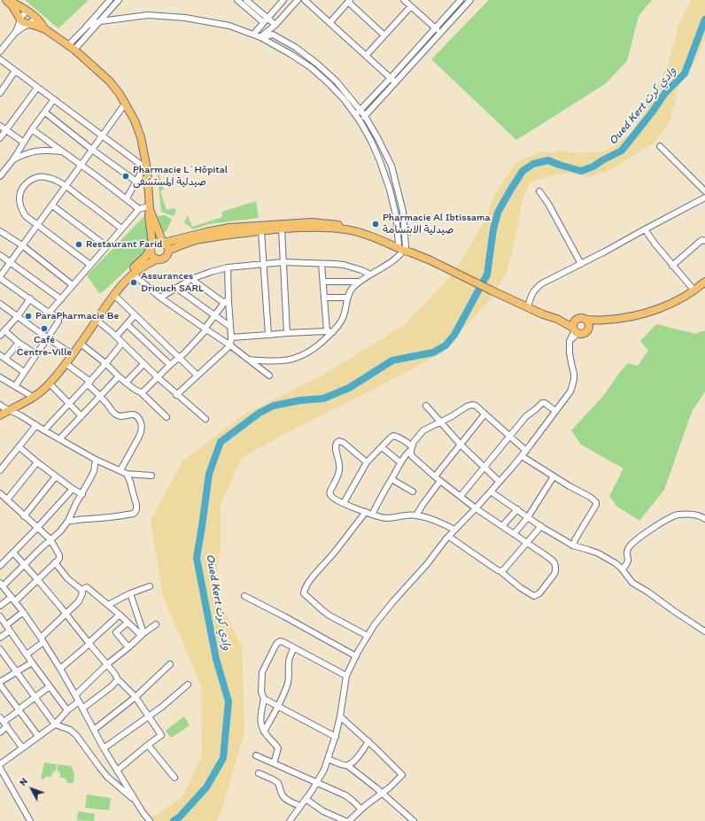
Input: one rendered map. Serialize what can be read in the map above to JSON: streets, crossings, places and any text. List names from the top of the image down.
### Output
{
  "water": ["Oued Kert وادي كرت"],
  "places": [
    "Pharmacie L´Hôpital صيدلية المستشفى",
    "Pharmacie Al Ibtissama صيدلية الابتسامة",
    "Restaurant Farid",
    "Assurances Driouch SARL",
    "ParaPharmacie Be",
    "Café Centre-Ville"
  ],
  "north": "top left"
}
